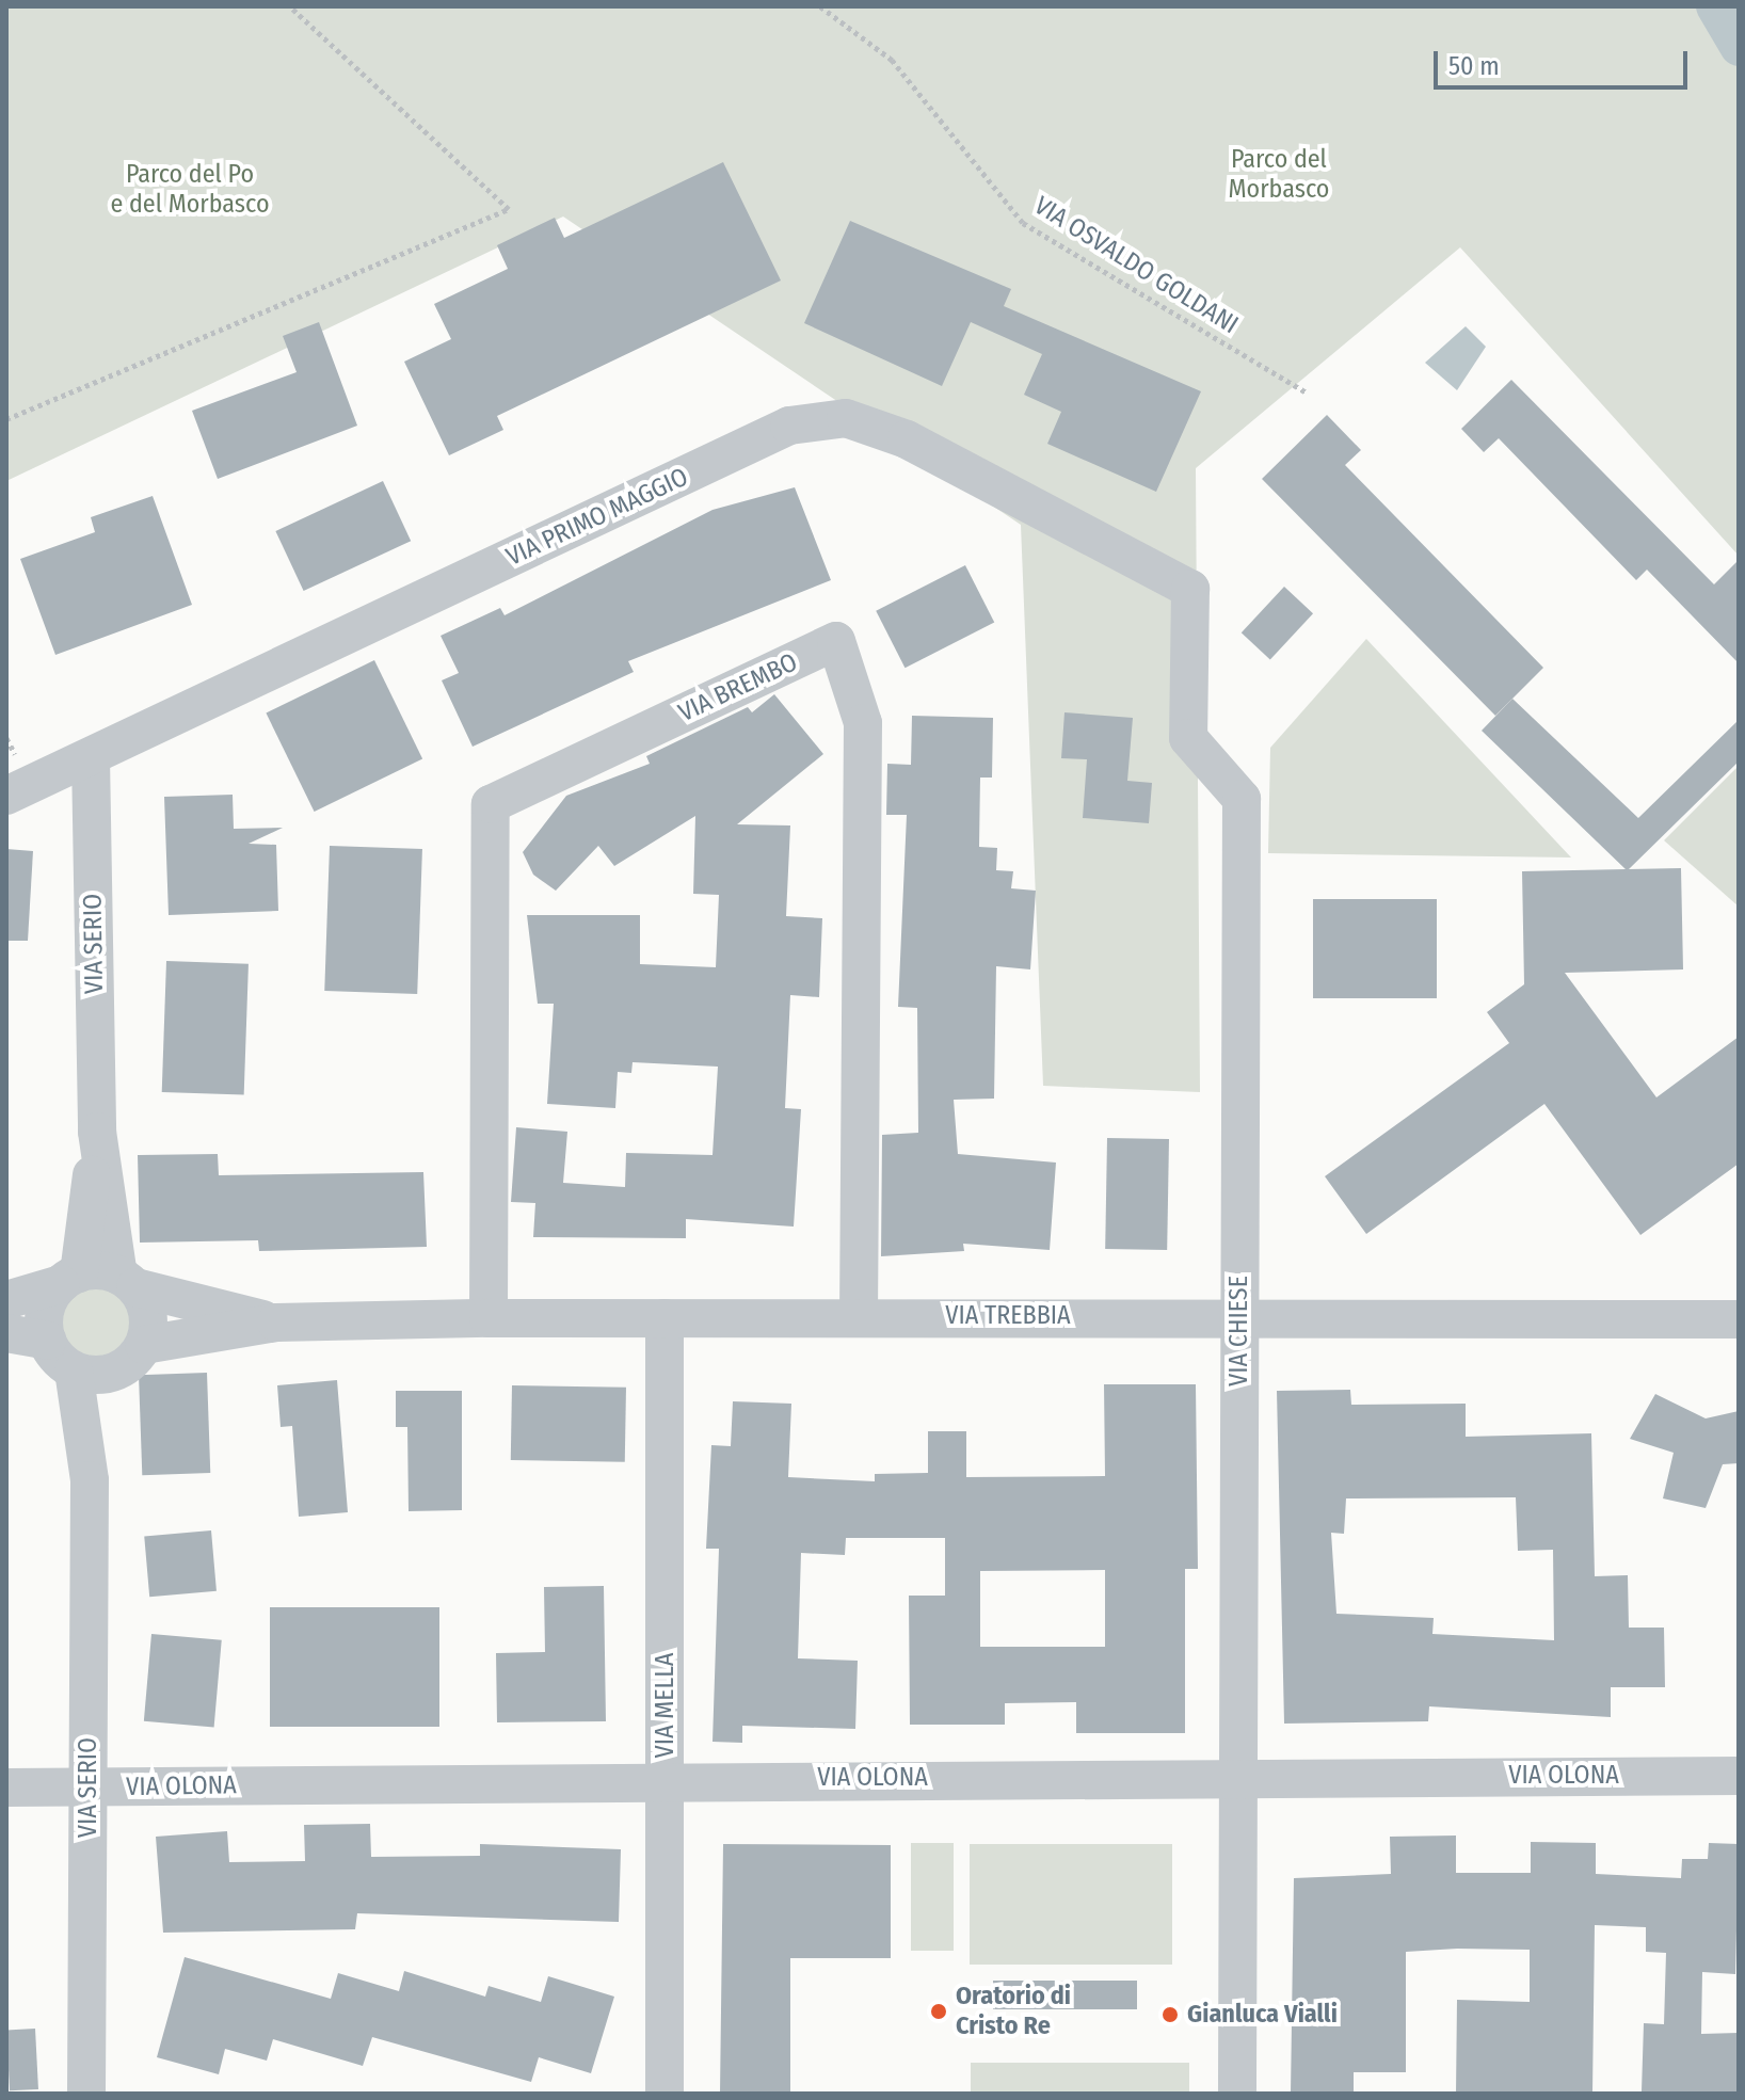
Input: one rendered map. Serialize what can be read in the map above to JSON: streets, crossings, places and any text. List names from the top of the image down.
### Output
{
  "streets": {
    "street": [
      "VIA PRIMO MAGGIO",
      "VIA BREMBO",
      "VIA SERIO",
      "VIA TREBBIA",
      "VIA CHIESE",
      "VIA MELLA",
      "VIA OLONA"
    ],
    "path": ["VIA OSVALDO GOLDANI"]
  },
  "crossings": [
    ["VIA PRIMO MAGGIO", "VIA SERIO"],
    ["VIA PRIMO MAGGIO", "VIA CHIESE"],
    ["VIA BREMBO", "VIA TREBBIA"],
    ["VIA SERIO", "VIA TREBBIA"],
    ["VIA SERIO", "VIA OLONA"],
    ["VIA TREBBIA", "VIA CHIESE"],
    ["VIA TREBBIA", "VIA MELLA"],
    ["VIA CHIESE", "VIA OLONA"],
    ["VIA MELLA", "VIA OLONA"]
  ],
  "parks": ["Parco del Morbasco", "Parco del Po e del Morbasco"],
  "places": ["Oratorio di Cristo Re", "Gianluca Vialli"],
  "scale_bar": "50 m"
}
